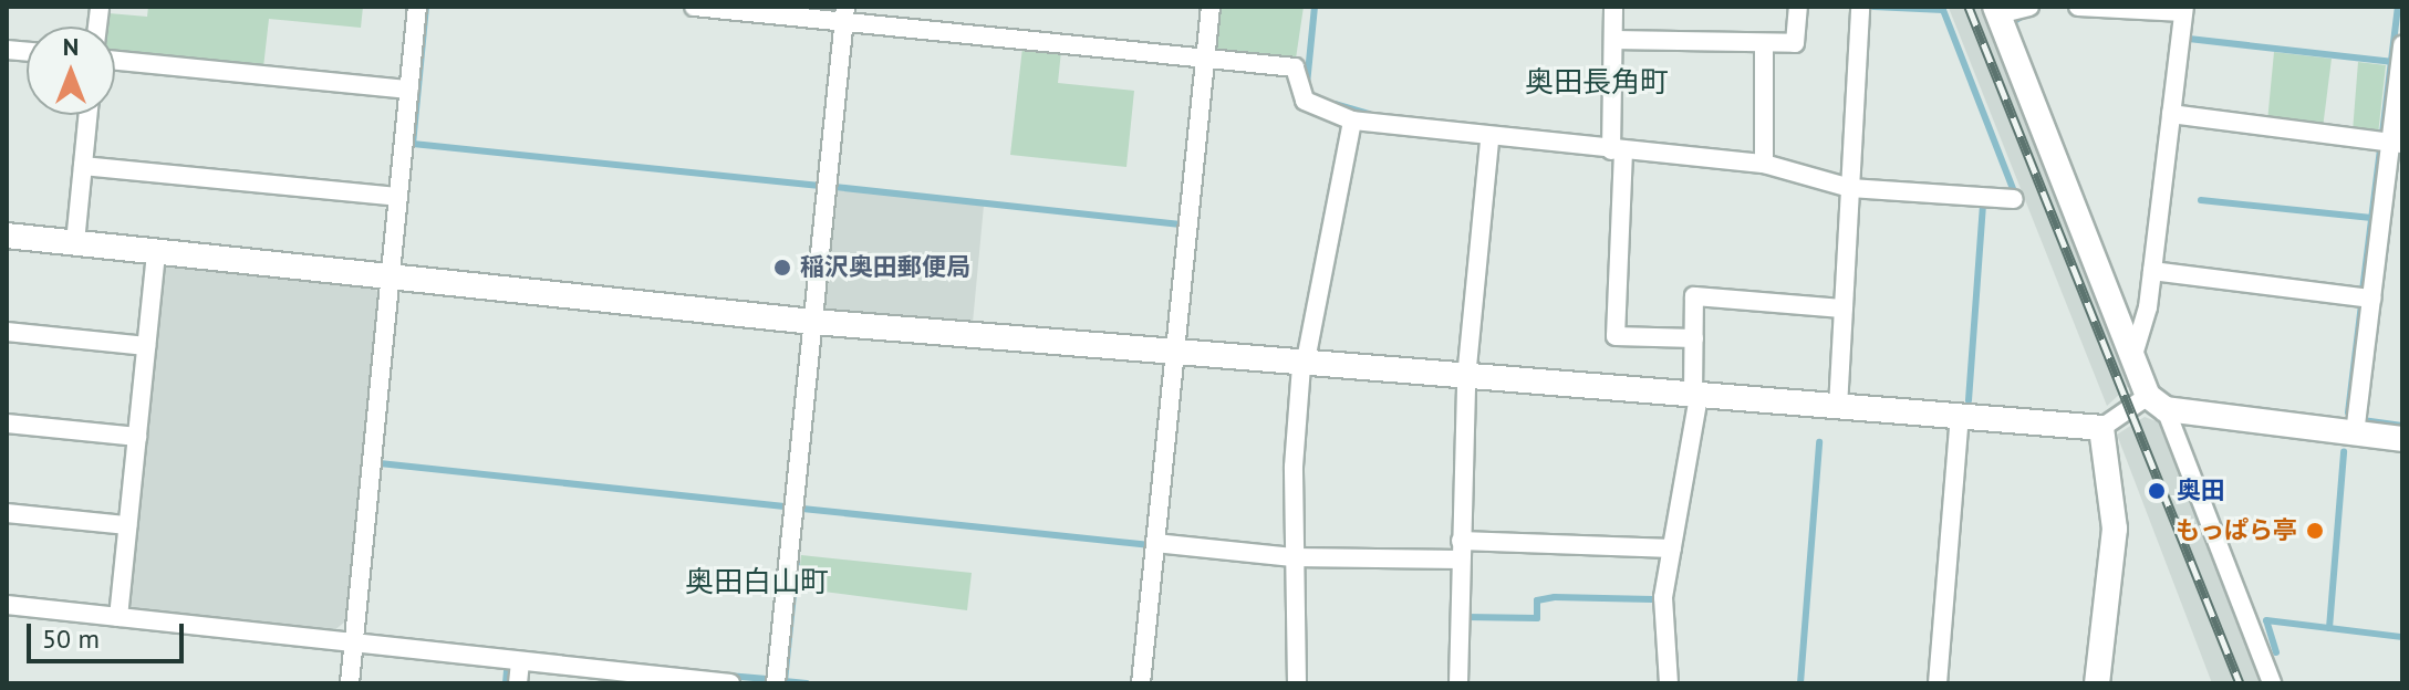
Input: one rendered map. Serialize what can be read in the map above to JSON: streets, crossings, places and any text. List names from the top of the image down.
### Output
{
  "districts": ["奥田長角町", "奥田白山町"],
  "places": ["稲沢奥田郵便局", "奥田", "もっぱら亭"],
  "scale_bar": "50 m",
  "north": "top"
}
